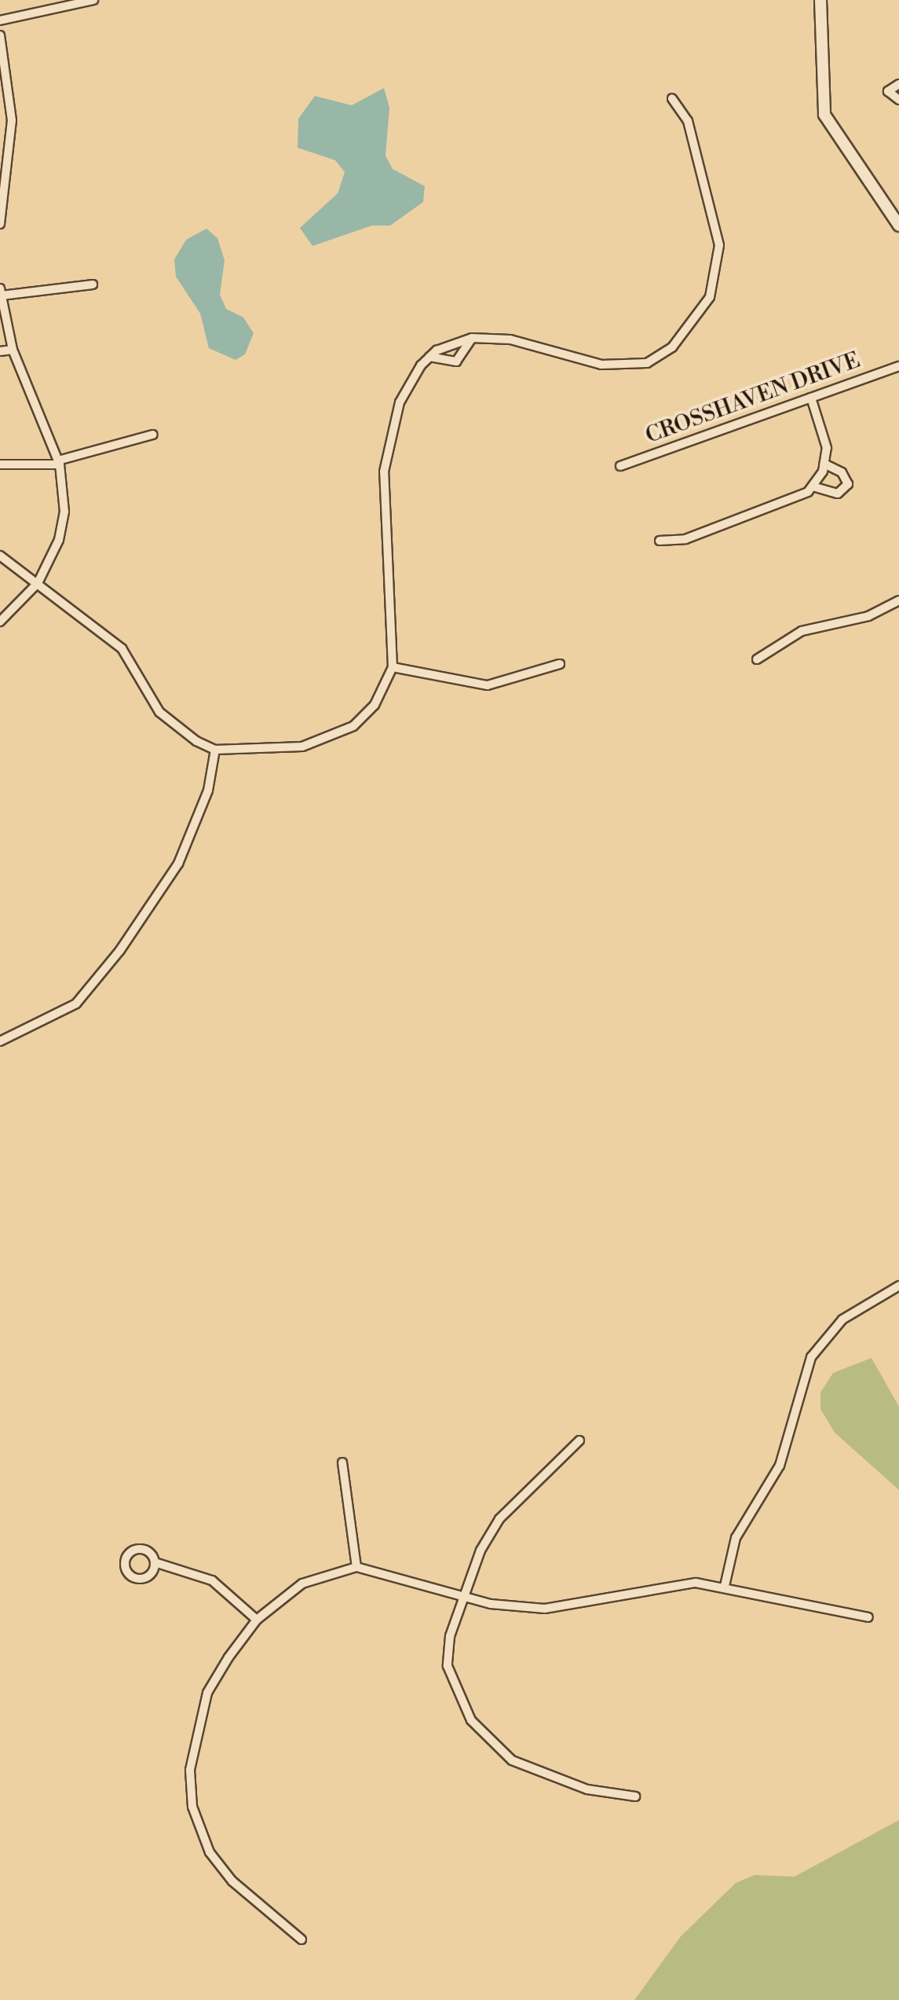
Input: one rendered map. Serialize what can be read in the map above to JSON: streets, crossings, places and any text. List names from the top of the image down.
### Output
{
  "streets": {
    "street": ["CROSSHAVEN DRIVE"]
  }
}
